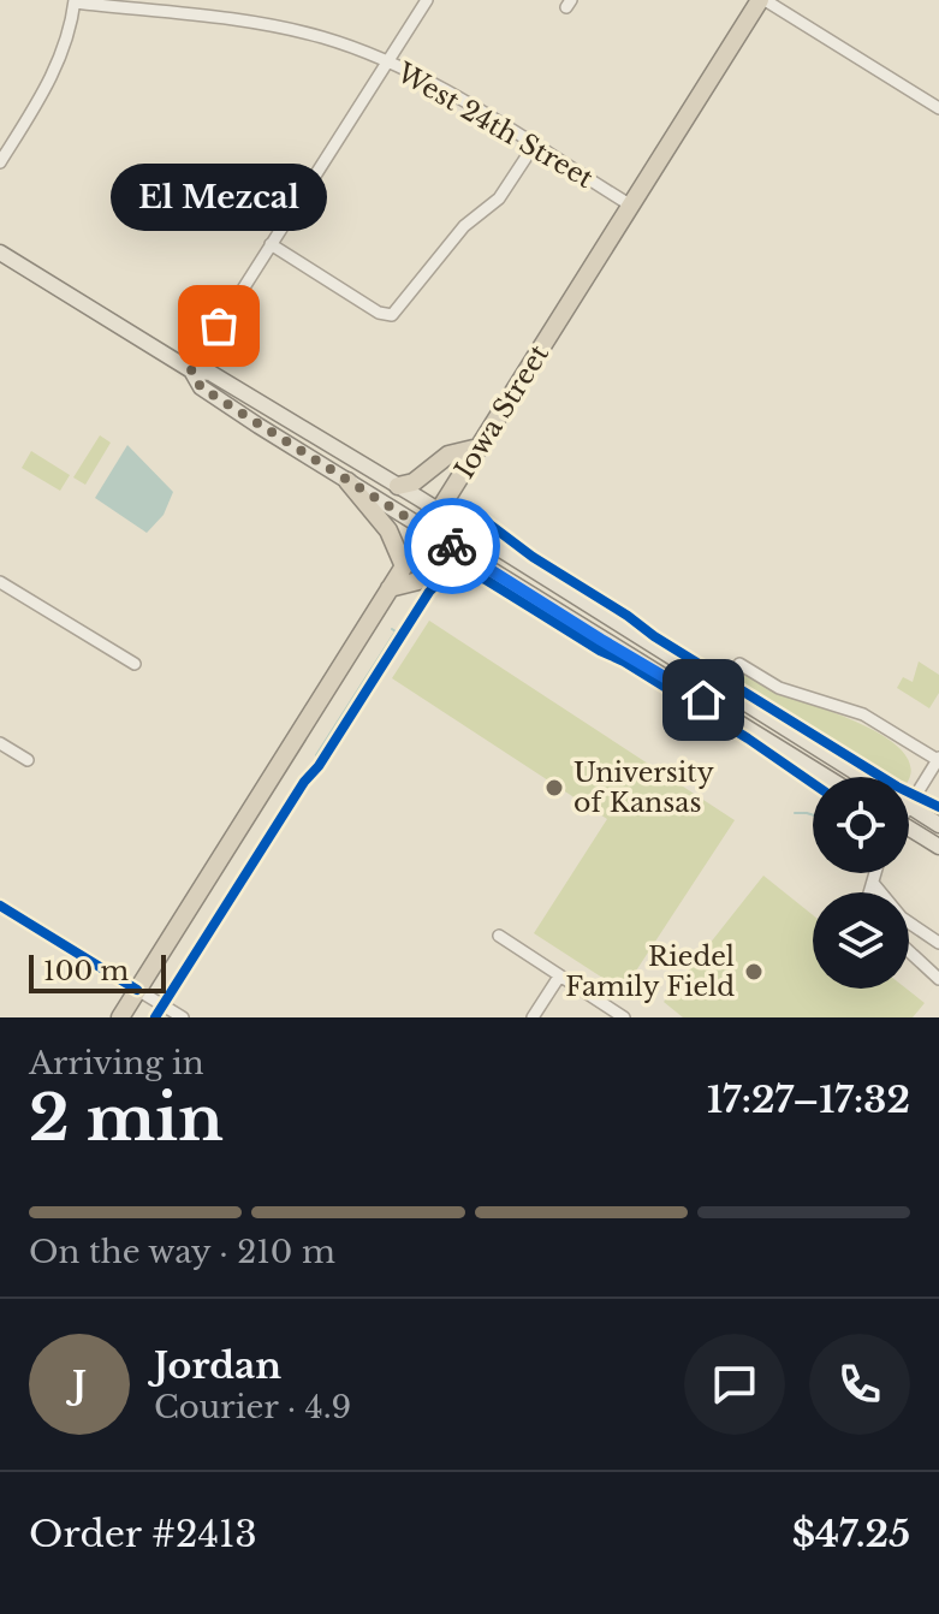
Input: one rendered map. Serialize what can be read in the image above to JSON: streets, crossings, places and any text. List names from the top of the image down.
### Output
{
  "streets": {
    "highway": ["Iowa Street"],
    "street": ["West 24th Street"]
  },
  "crossings": [
    ["West 24th Street", "Iowa Street"]
  ],
  "places": ["El Mezcal", "University of Kansas", "Riedel Family Field"],
  "scale_bar": "100 m",
  "page": {
    "bubble": "El Mezcal",
    "scale": "100 m",
    "heading": ["2 min", "Arriving in", "17:27–17:32"],
    "panel": [
      "Jordan",
      "Courier · 4.9",
      "Order #2413",
      "$47.25"
    ],
    "bar": "On the way · 210 m",
    "round": "J"
  }
}
